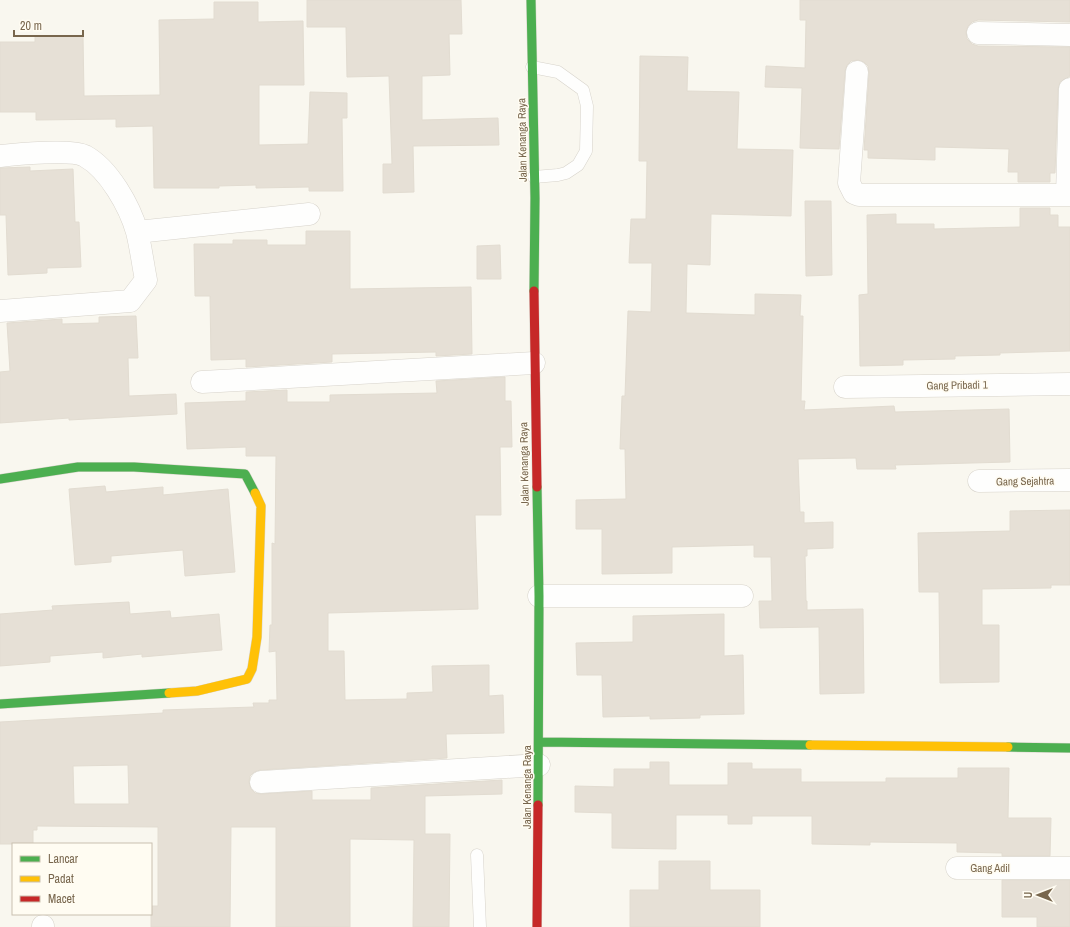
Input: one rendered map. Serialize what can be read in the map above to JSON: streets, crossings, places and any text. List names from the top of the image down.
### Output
{
  "streets": {
    "street": [
      "Jalan Kenanga Raya",
      "Gang Pribadi 1",
      "Gang Sejahtra",
      "Gang Adil"
    ]
  },
  "legend": ["Lancar", "Padat", "Macet"],
  "scale_bar": "20 m",
  "north": "left"
}
